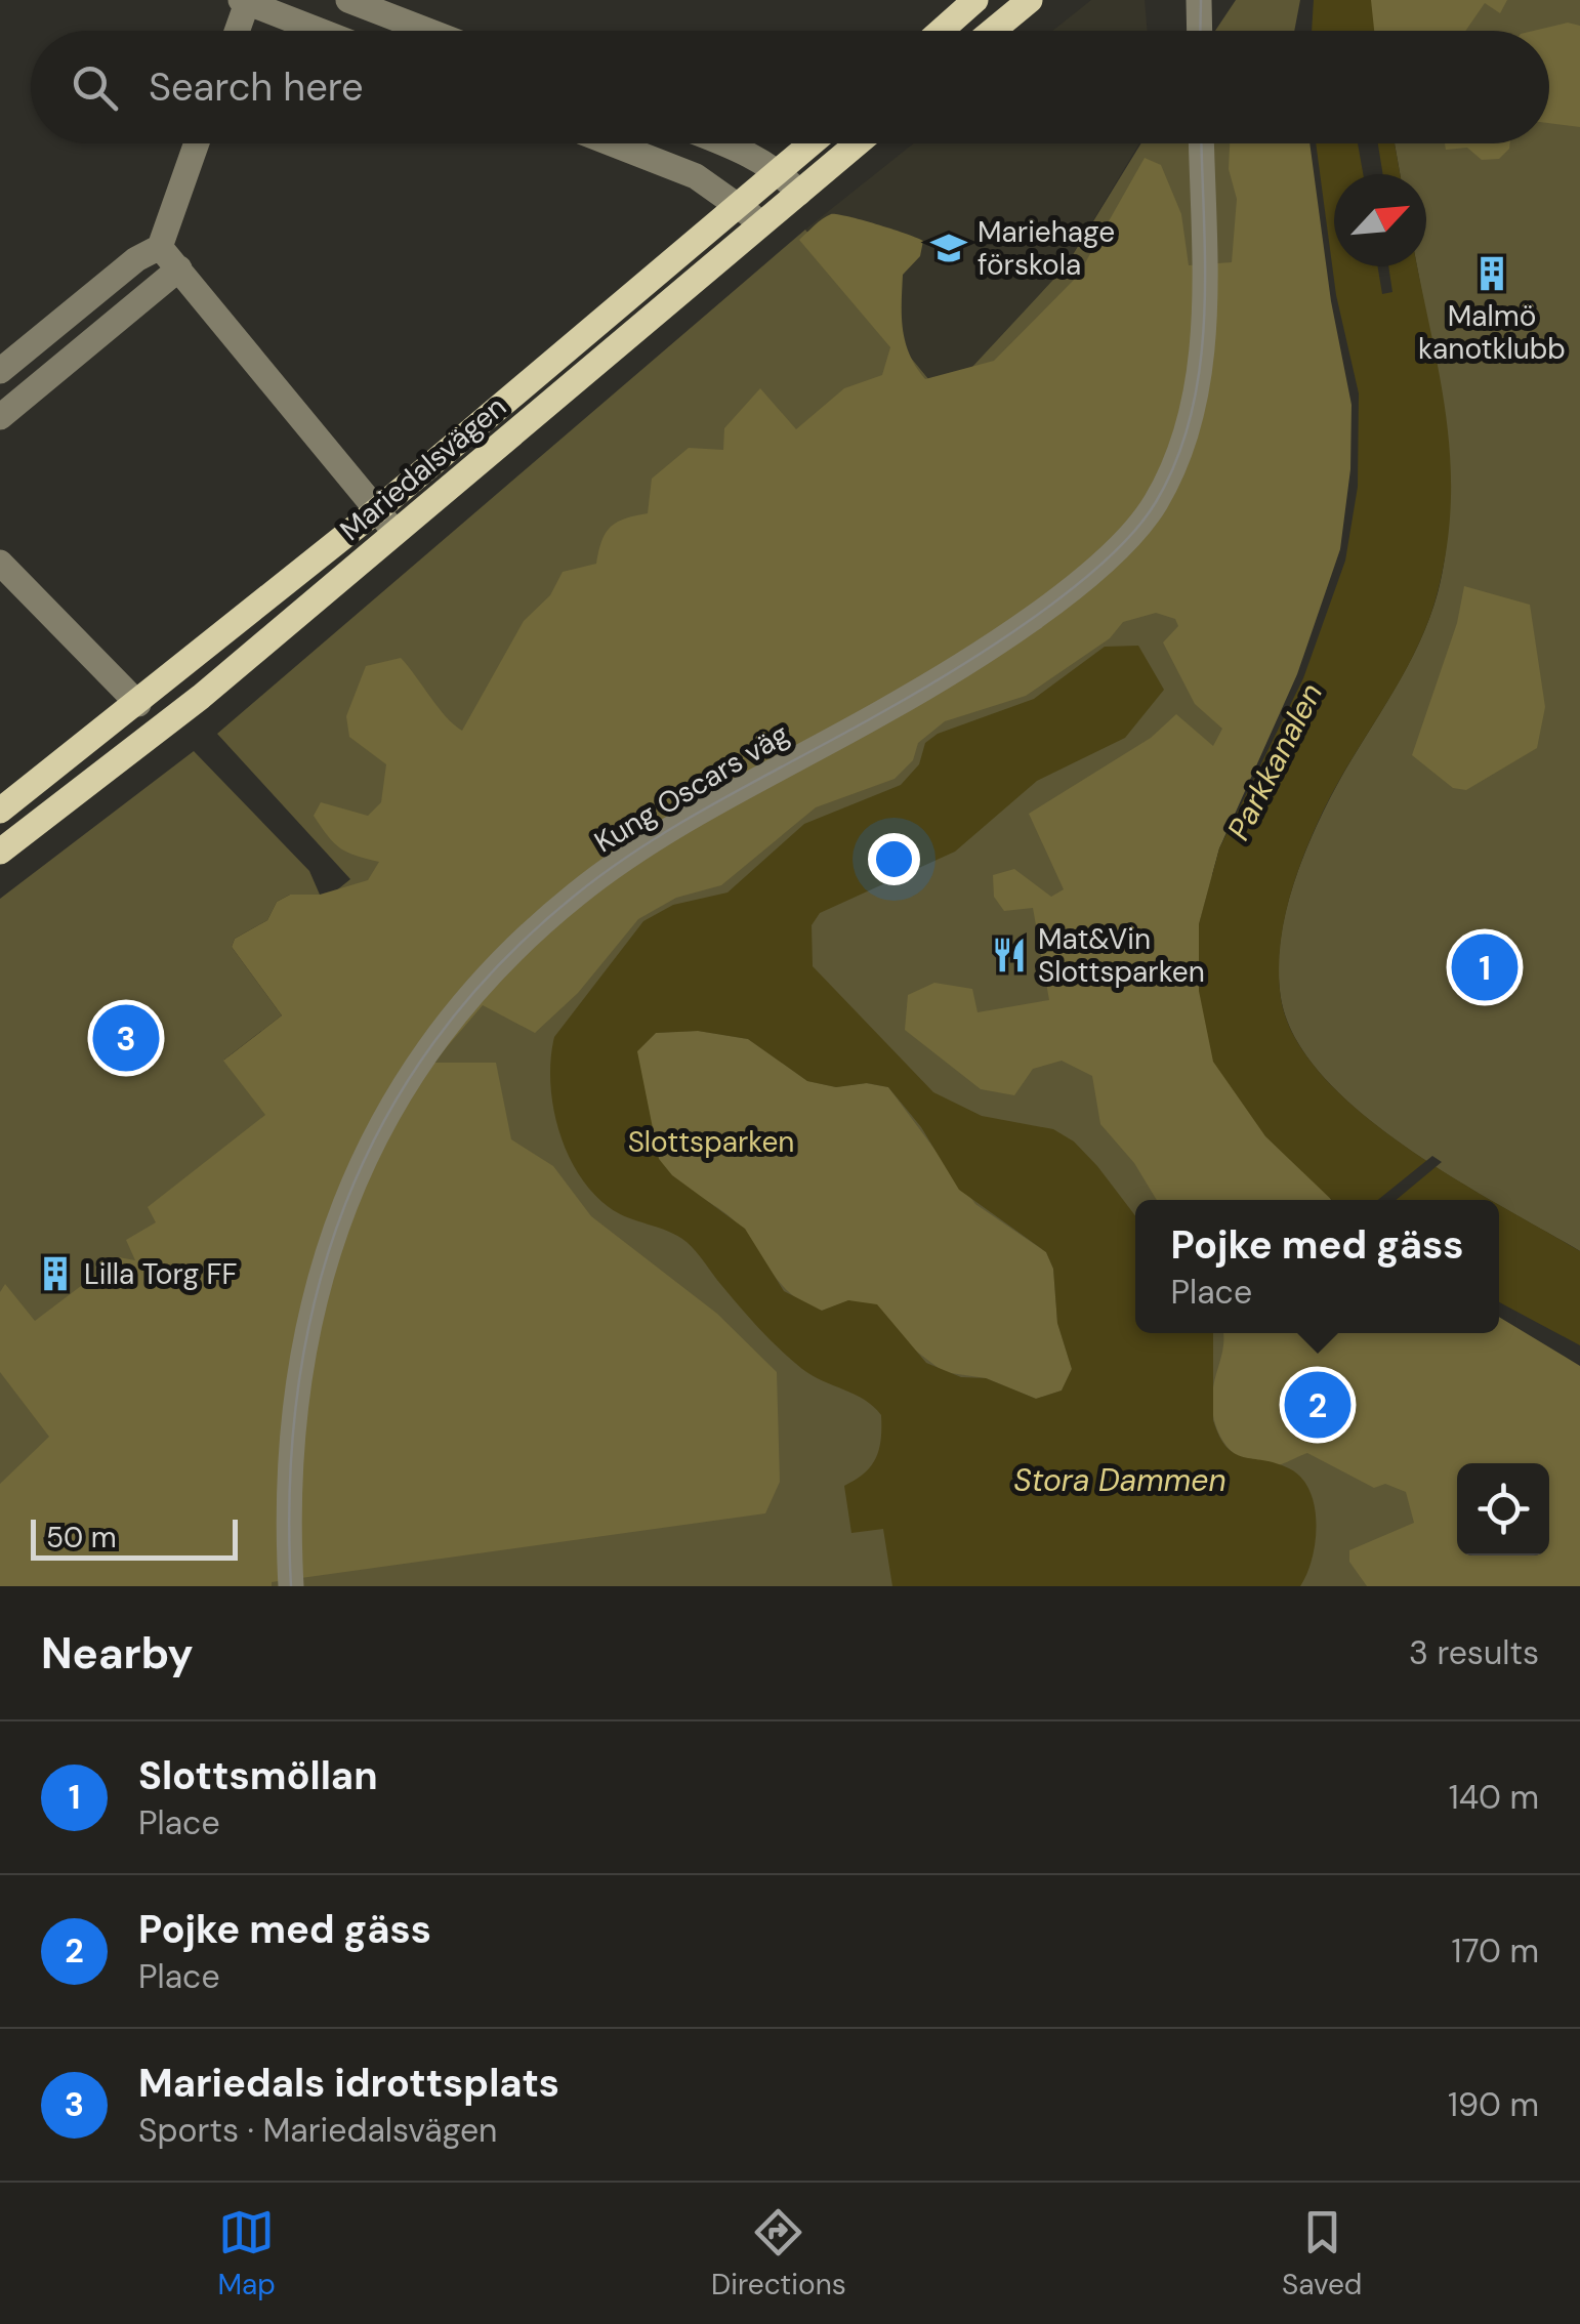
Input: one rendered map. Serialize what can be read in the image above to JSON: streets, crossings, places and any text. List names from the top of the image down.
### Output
{
  "streets": {
    "main road": ["Mariedalsvägen"],
    "street": ["Kung Oscars väg"]
  },
  "water": ["Parkkanalen", "Stora Dammen"],
  "parks": ["Slottsparken"],
  "places": {
    "school or university": ["Mariehage förskola"],
    "building": ["Malmö kanotklubb", "Lilla Torg FF"],
    "restaurant": ["Mat&Vin Slottsparken"]
  },
  "scale_bar": "50 m",
  "north": "top right",
  "page": {
    "search": "Search here",
    "pins": ["1", "3", "2"],
    "popup": ["Pojke med gäss", "Place"],
    "scale": "50 m",
    "heading": ["Nearby", "3 results"],
    "list": [
      {
        "mark": "1",
        "name": "Slottsmöllan",
        "note": "Place",
        "value": "140 m"
      },
      {
        "mark": "2",
        "name": "Pojke med gäss",
        "note": "Place",
        "value": "170 m"
      },
      {
        "mark": "3",
        "name": "Mariedals idrottsplats",
        "note": "Sports · Mariedalsvägen",
        "value": "190 m"
      }
    ],
    "nav": ["Map", "Directions", "Saved"]
  }
}
